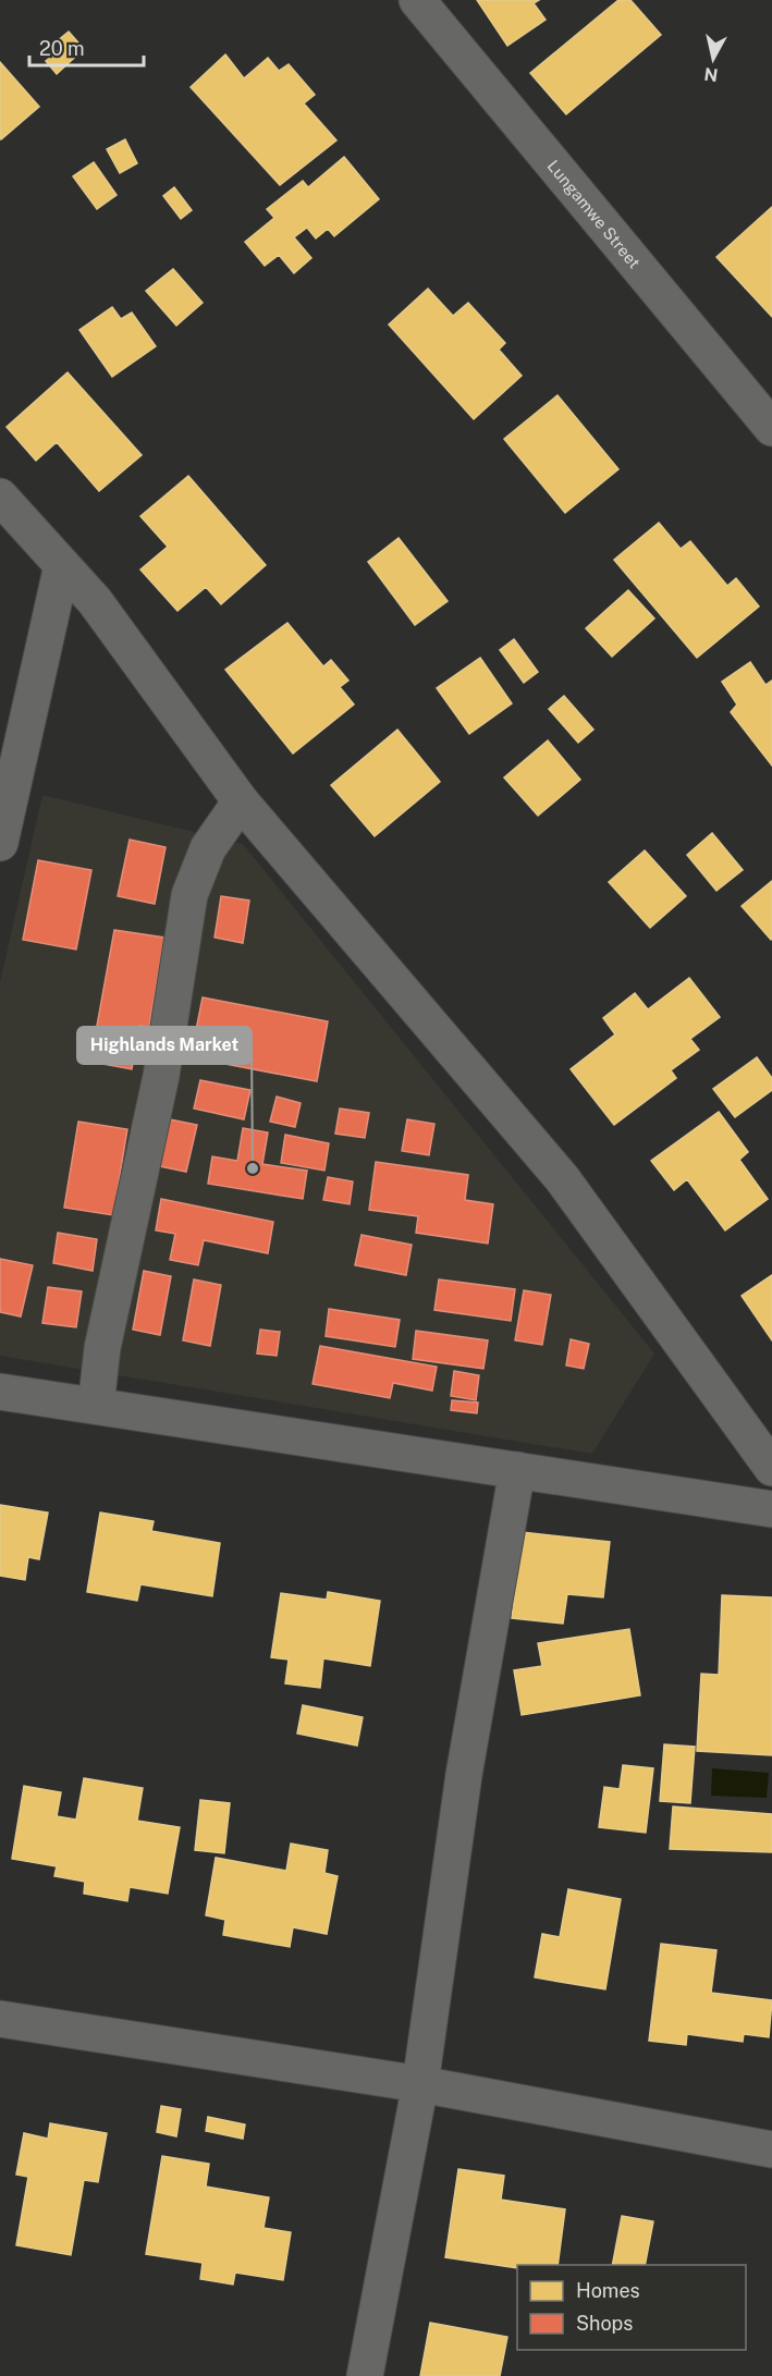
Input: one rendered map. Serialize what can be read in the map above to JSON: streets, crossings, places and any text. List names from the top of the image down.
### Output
{
  "streets": {
    "street": ["Lungamwe Street"]
  },
  "places": ["Highlands Market"],
  "legend": ["Homes", "Shops"],
  "scale_bar": "20 m",
  "north": "bottom"
}
